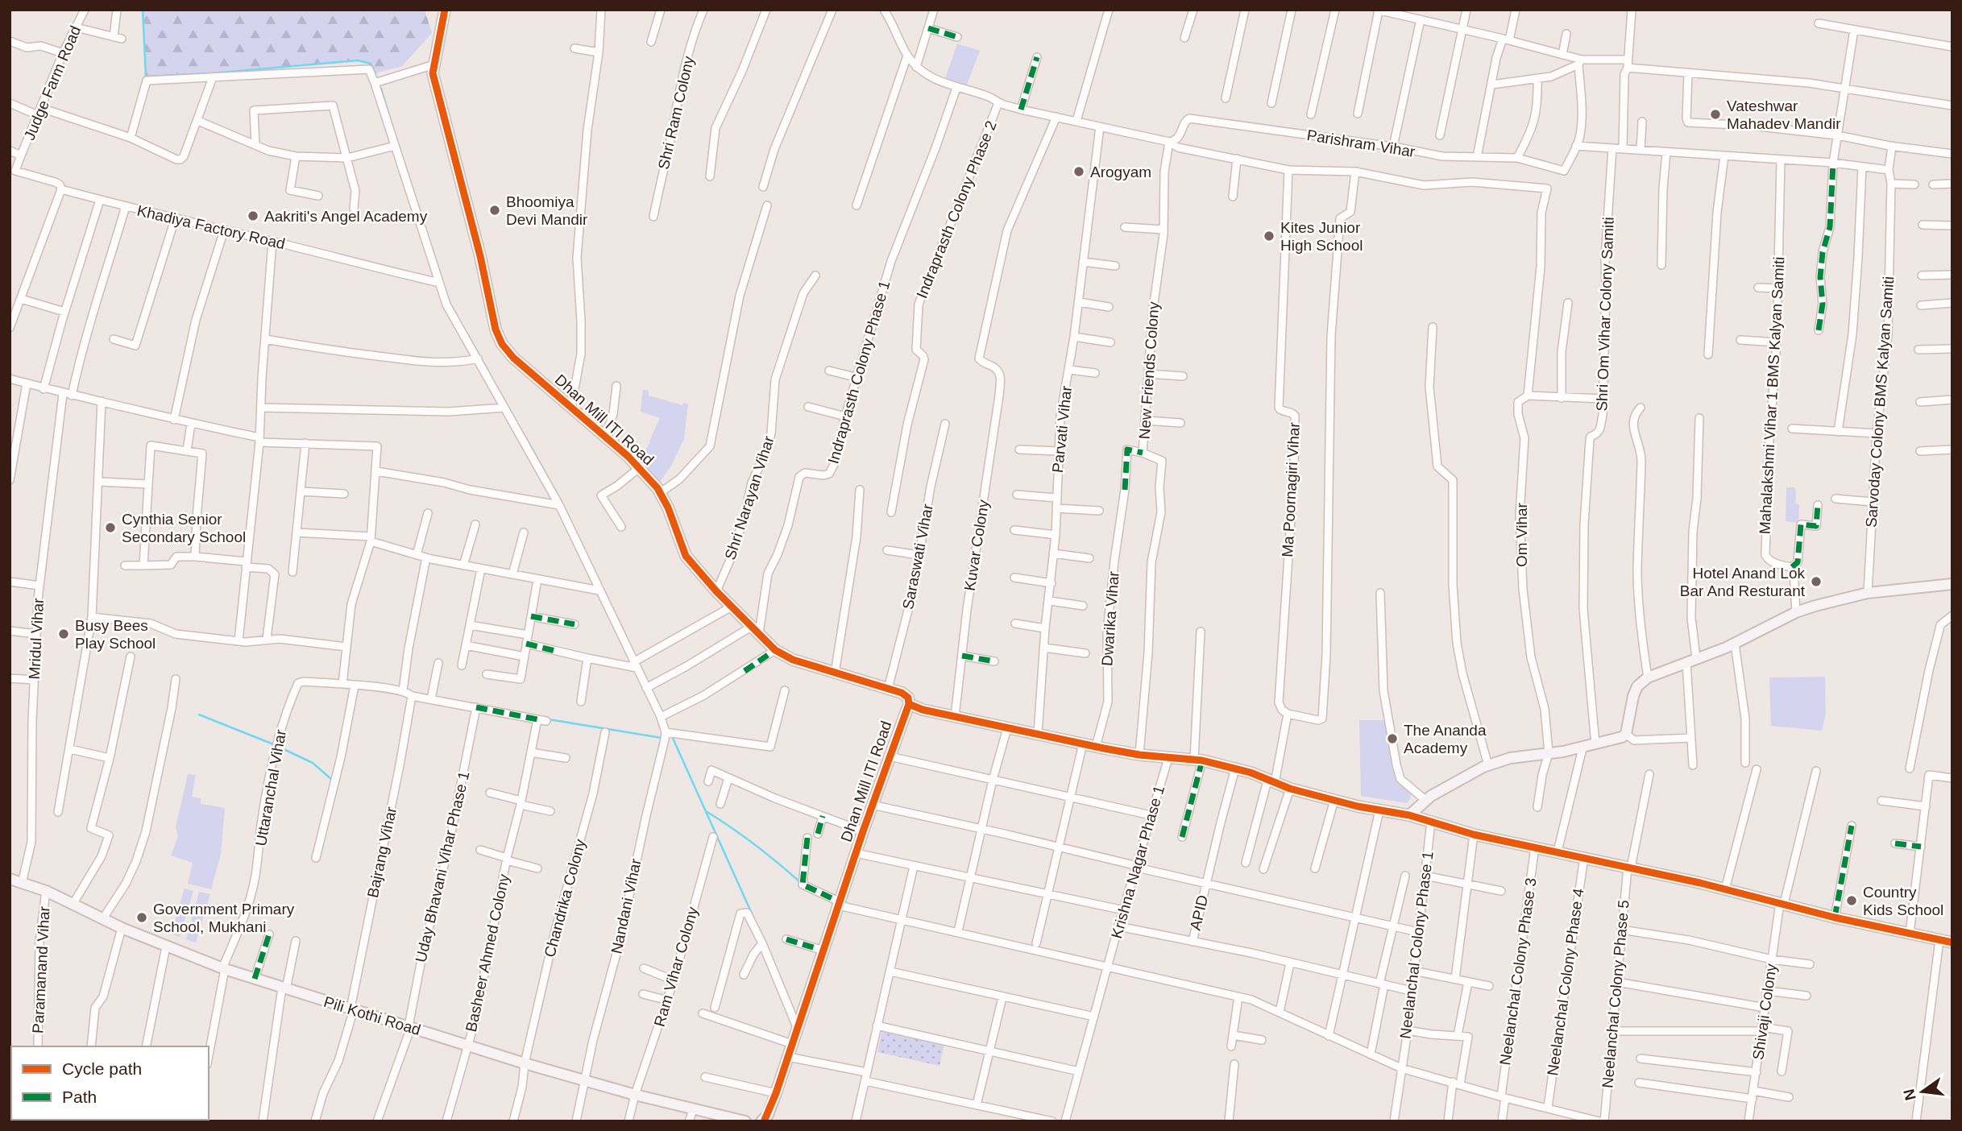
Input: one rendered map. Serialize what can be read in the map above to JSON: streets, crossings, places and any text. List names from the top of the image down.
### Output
{
  "streets": {
    "street": [
      "Judge Farm Road",
      "Shri Ram Colony",
      "Parishram Vihar",
      "Indraprasth Colony Phase 2",
      "Khadiya Factory Road",
      "Shri Om Vihar Colony Samiti",
      "New Friends Colony",
      "Indraprasth Colony Phase 1",
      "Mahalakshmi Vihar 1 BMS Kalyan Samiti",
      "Sarvoday Colony BMS Kalyan Samiti",
      "Dhan Mill ITI Road",
      "Parvati Vihar",
      "Ma Poornagiri Vihar",
      "Shri Narayan Vihar",
      "Om Vihar",
      "Kuvar Colony",
      "Saraswati Vihar",
      "Dwarika Vihar",
      "Mridul Vihar",
      "Uttaranchal Vihar",
      "Bajrang Vihar",
      "Krishna Nagar Phase 1",
      "Uday Bhavani Vihar Phase 1",
      "Chandrika Colony",
      "Nandani Vihar",
      "APID",
      "Neelanchal Colony Phase 1",
      "Basheer Ahmed Colony",
      "Ram Vihar Colony",
      "Paramanand Vihar",
      "Neelanchal Colony Phase 3",
      "Neelanchal Colony Phase 4",
      "Neelanchal Colony Phase 5",
      "Shivaji Colony",
      "Pili Kothi Road"
    ]
  },
  "crossings": [
    ["Judge Farm Road", "Khadiya Factory Road"],
    ["Parishram Vihar", "New Friends Colony"],
    ["Khadiya Factory Road", "Mridul Vihar"],
    ["New Friends Colony", "Dwarika Vihar"],
    ["Indraprasth Colony Phase 1", "Dhan Mill ITI Road"],
    ["Dhan Mill ITI Road", "Shri Narayan Vihar"],
    ["Dhan Mill ITI Road", "Saraswati Vihar"],
    ["Mridul Vihar", "Pili Kothi Road"],
    ["Uttaranchal Vihar", "Pili Kothi Road"],
    ["Bajrang Vihar", "Pili Kothi Road"],
    ["Uday Bhavani Vihar Phase 1", "Pili Kothi Road"],
    ["Chandrika Colony", "Pili Kothi Road"],
    ["Nandani Vihar", "Pili Kothi Road"],
    ["Basheer Ahmed Colony", "Pili Kothi Road"],
    ["Ram Vihar Colony", "Pili Kothi Road"],
    ["Paramanand Vihar", "Pili Kothi Road"]
  ],
  "places": [
    "Vateshwar Mahadev Mandir",
    "Arogyam",
    "Bhoomiya Devi Mandir",
    "Aakriti's Angel Academy",
    "Kites Junior High School",
    "Cynthia Senior Secondary School",
    "Hotel Anand Lok Bar And Resturant",
    "Busy Bees Play School",
    "The Ananda Academy",
    "Country Kids School",
    "Government Primary School, Mukhani"
  ],
  "legend": ["Cycle path", "Path"],
  "north": "left"
}
